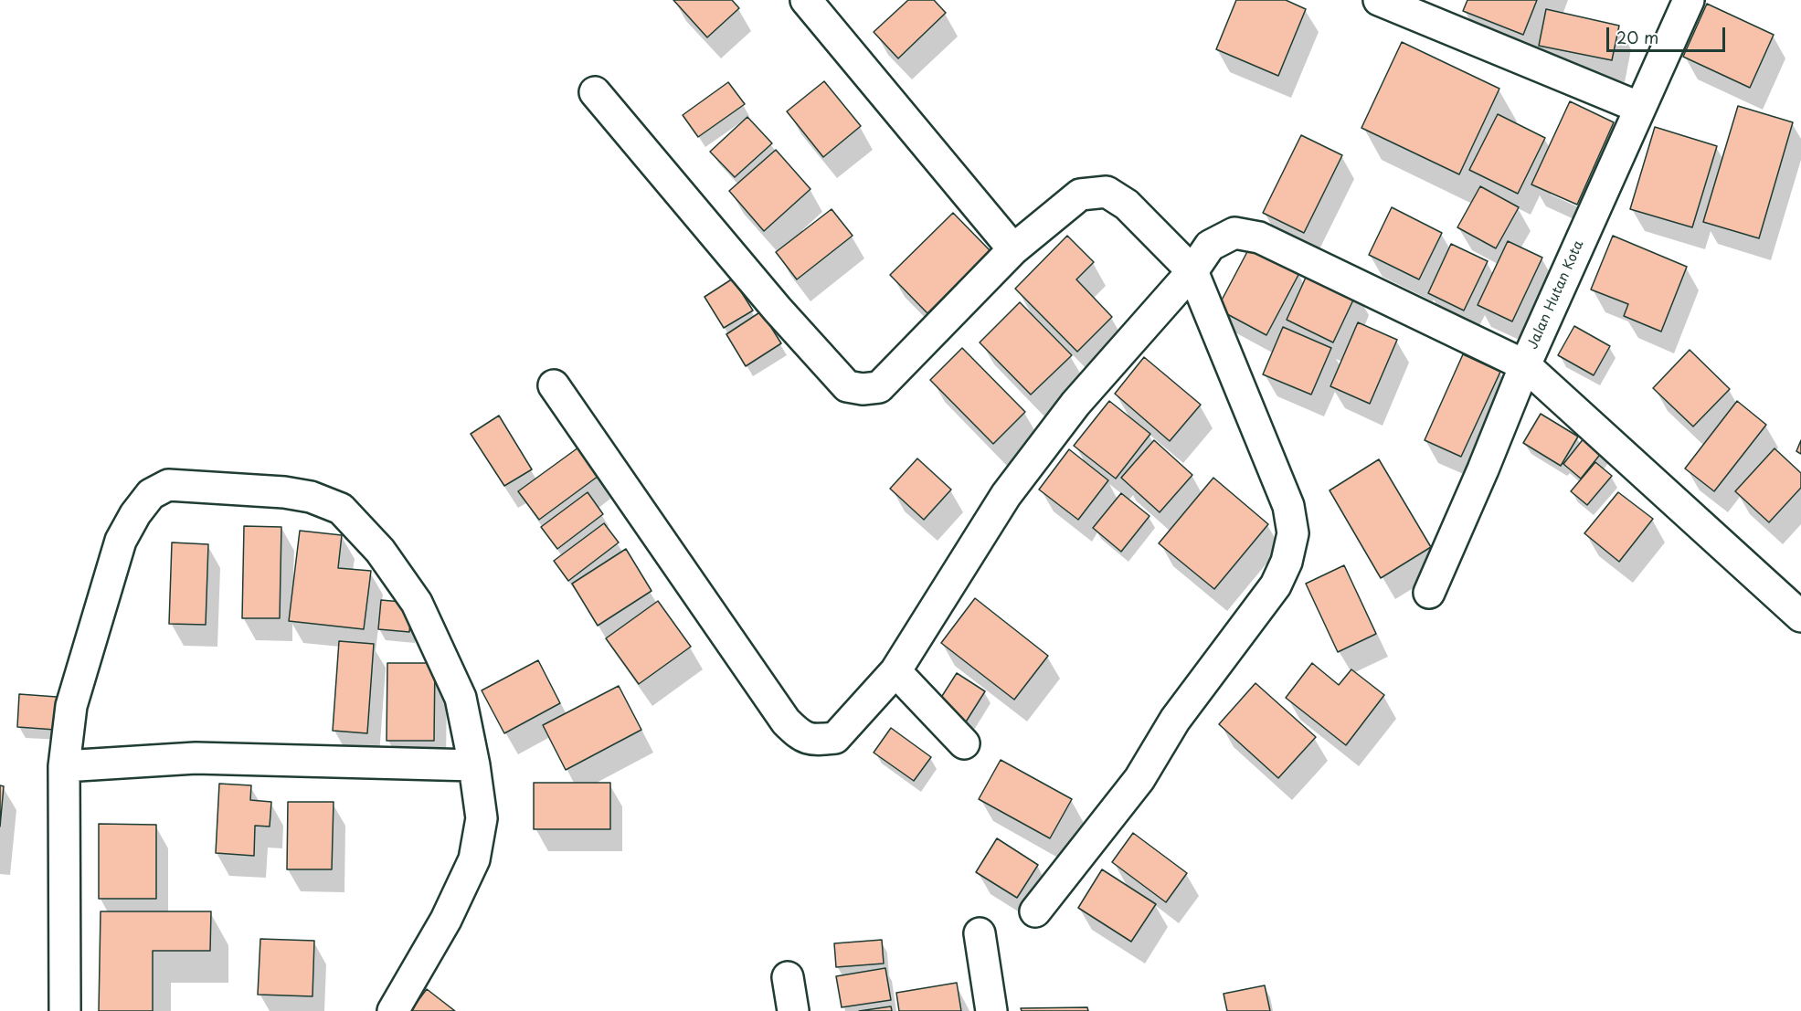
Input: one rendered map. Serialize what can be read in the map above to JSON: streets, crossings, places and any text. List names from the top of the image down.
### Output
{
  "streets": {
    "street": ["Jalan Hutan Kota"]
  },
  "scale_bar": "20 m"
}
